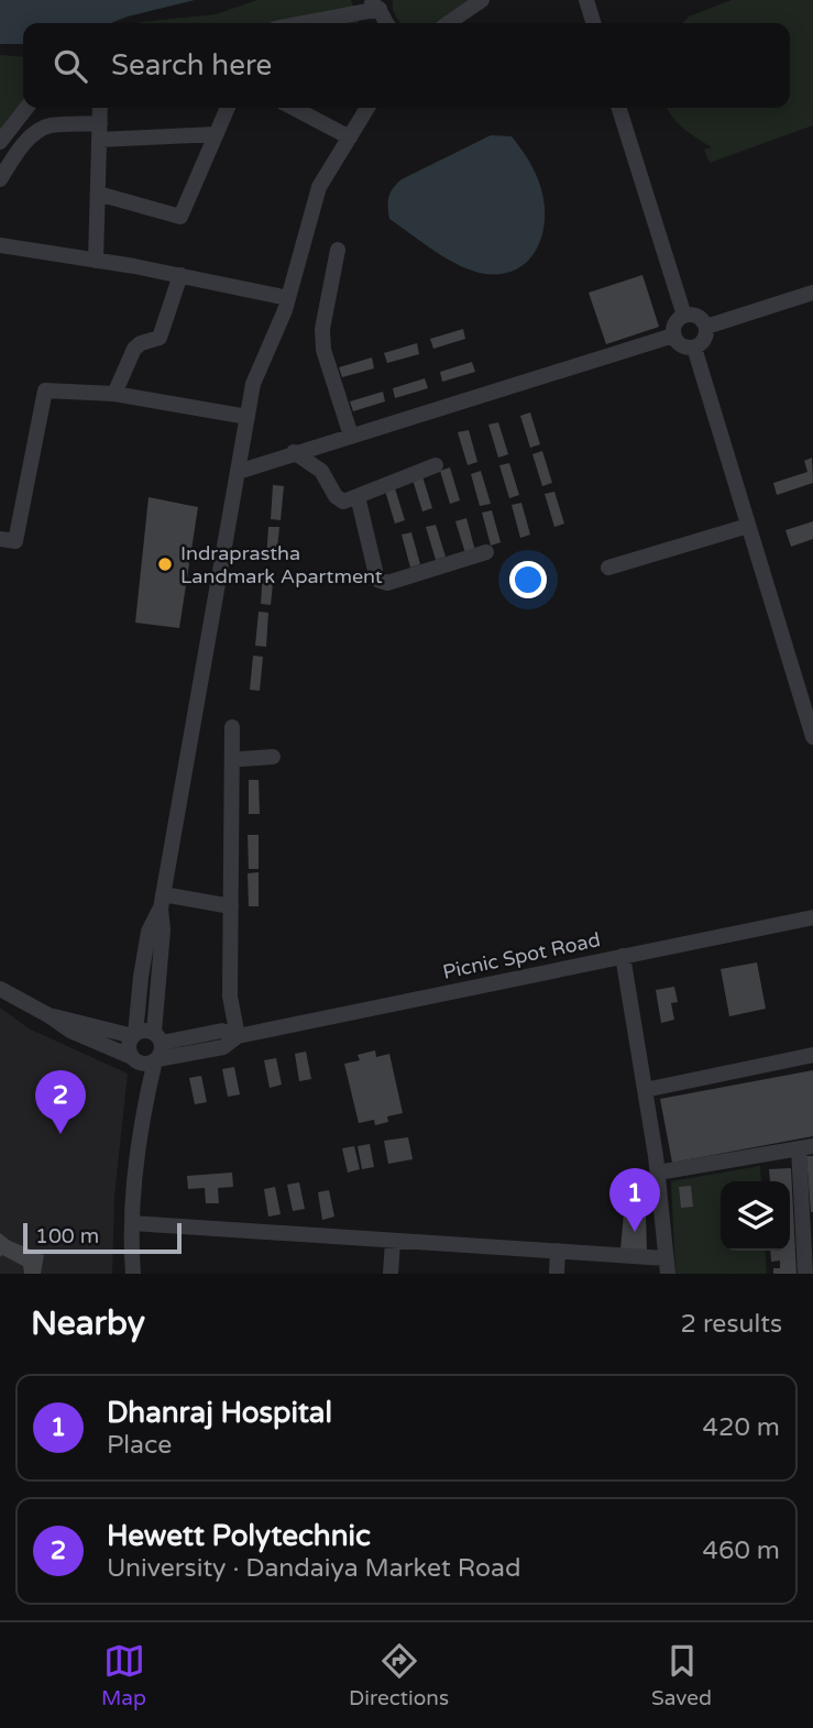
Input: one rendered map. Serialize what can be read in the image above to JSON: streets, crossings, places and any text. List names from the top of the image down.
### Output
{
  "streets": {
    "street": ["Picnic Spot Road"]
  },
  "places": ["Indraprastha Landmark Apartment"],
  "scale_bar": "100 m",
  "page": {
    "search": "Search here",
    "pins": ["2", "1"],
    "scale": "100 m",
    "heading": ["Nearby", "2 results"],
    "list": [
      {
        "mark": "1",
        "name": "Dhanraj Hospital",
        "note": "Place",
        "value": "420 m"
      },
      {
        "mark": "2",
        "name": "Hewett Polytechnic",
        "note": "University · Dandaiya Market Road",
        "value": "460 m"
      }
    ],
    "nav": ["Map", "Directions", "Saved"]
  }
}
